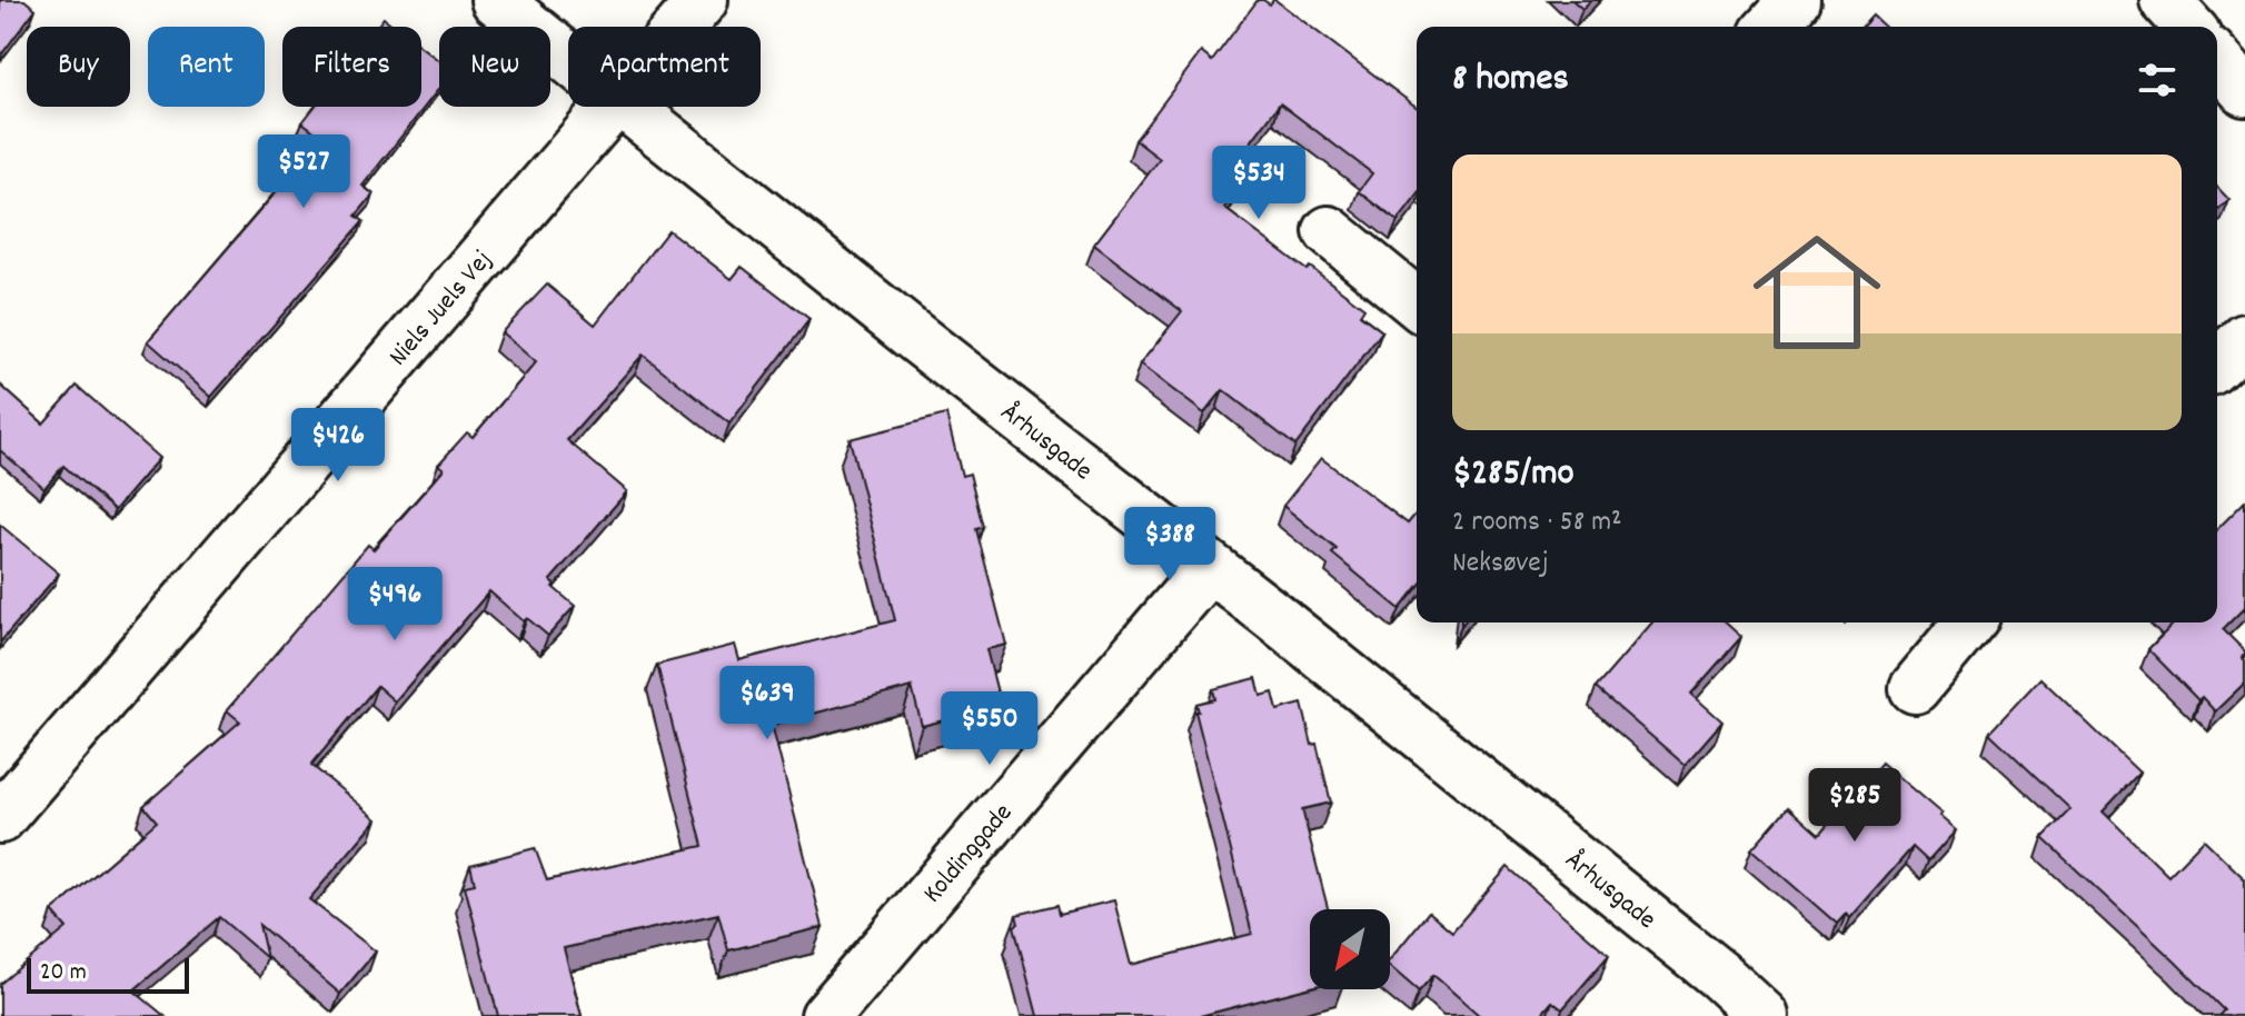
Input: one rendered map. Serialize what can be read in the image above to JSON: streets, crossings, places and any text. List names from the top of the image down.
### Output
{
  "streets": {
    "street": ["Niels Juels Vej", "Århusgade", "Koldinggade"]
  },
  "crossings": [
    ["Århusgade", "Koldinggade"]
  ],
  "scale_bar": "20 m",
  "north": "bottom left",
  "page": {
    "chip": [
      "Buy",
      "Rent",
      "Filters",
      "New",
      "Apartment"
    ],
    "heading": "8 homes",
    "list": [
      {
        "name": "$285/mo",
        "note": "2 rooms · 58 m² · Neksøvej"
      }
    ],
    "price": [
      "$527",
      "$534",
      "$426",
      "$388",
      "$496",
      "$639",
      "$550",
      "$285"
    ],
    "scale": "20 m"
  }
}
